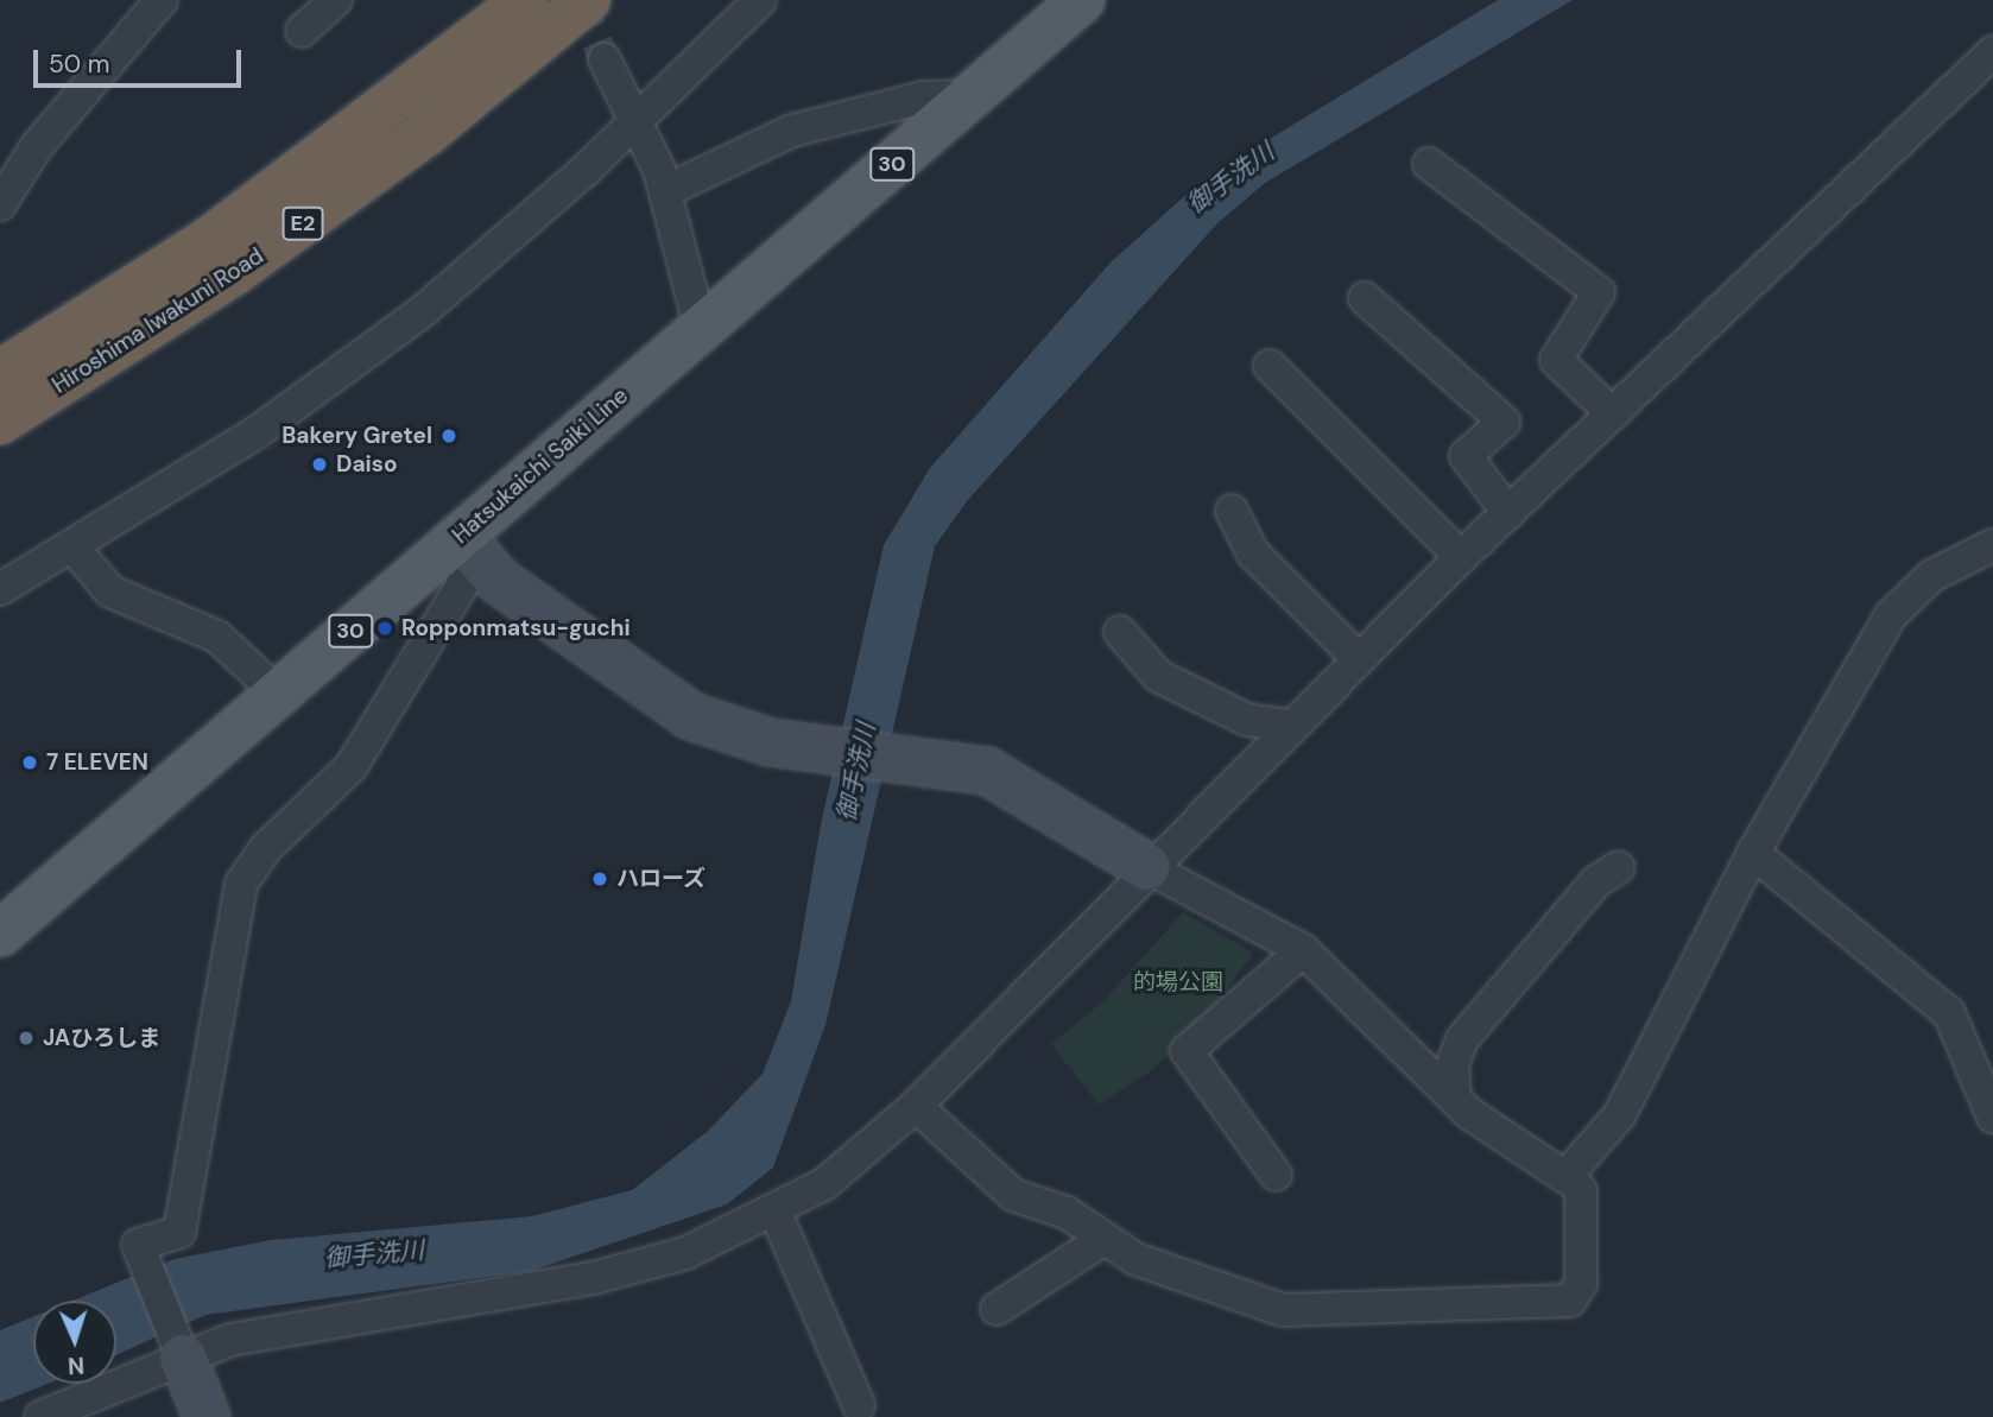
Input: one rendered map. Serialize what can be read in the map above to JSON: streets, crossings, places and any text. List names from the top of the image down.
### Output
{
  "streets": {
    "highway": ["E2", "Hiroshima Iwakuni Road"],
    "main road": ["30", "Hatsukaichi Saiki Line"]
  },
  "water": ["御手洗川"],
  "parks": ["的場公園"],
  "places": [
    "Bakery Gretel",
    "Daiso",
    "Ropponmatsu-guchi",
    "7 ELEVEN",
    "ハローズ",
    "JAひろしま"
  ],
  "scale_bar": "50 m",
  "north": "bottom"
}
